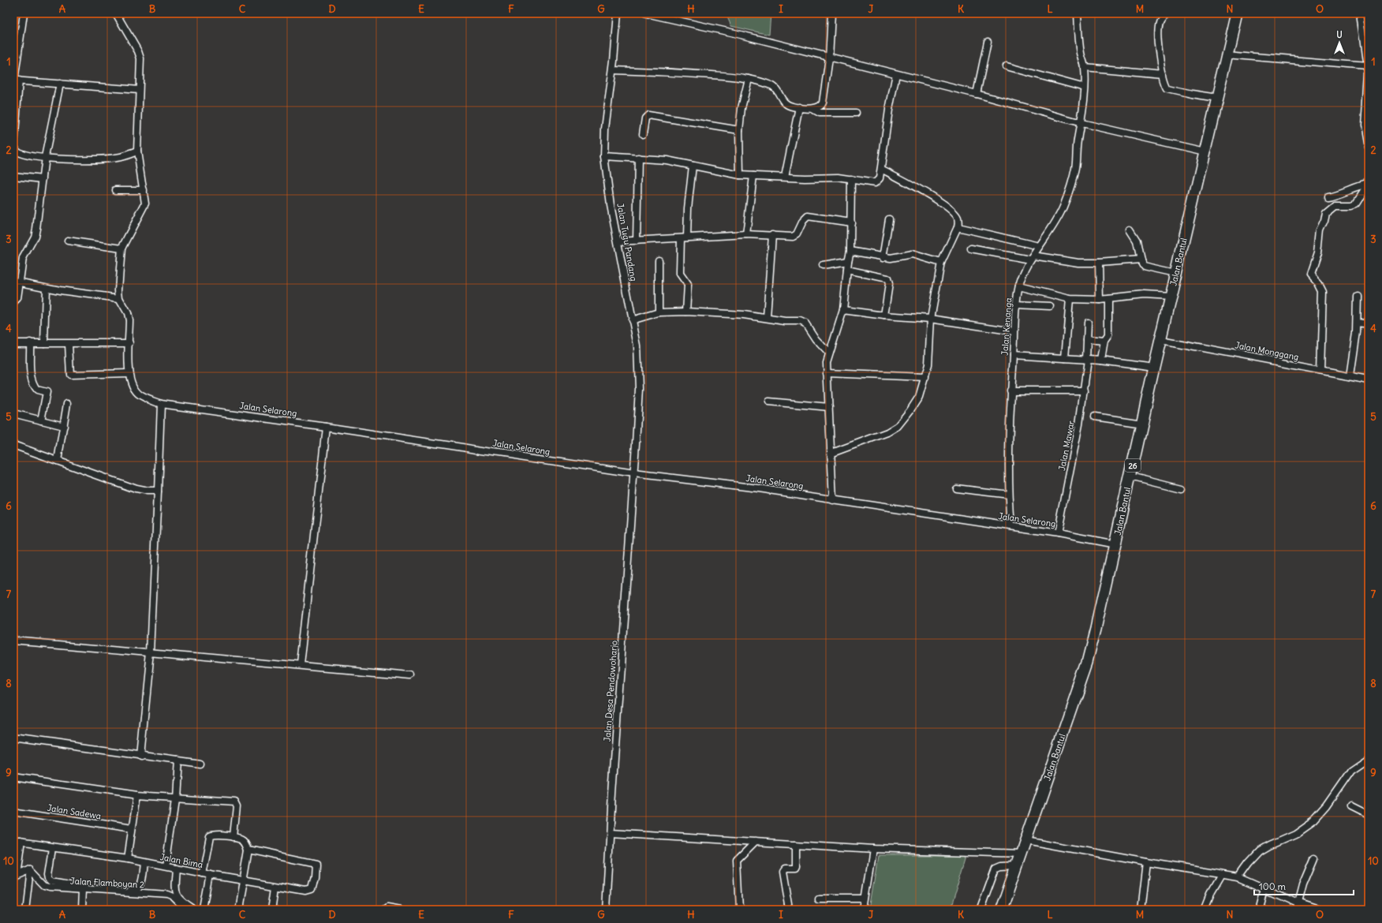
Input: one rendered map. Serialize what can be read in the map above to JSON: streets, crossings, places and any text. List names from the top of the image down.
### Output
{
  "streets": {
    "main road": ["Jalan Bantul", "26"],
    "street": [
      "Jalan Tugu Pandang",
      "Jalan Kenanga",
      "Jalan Monggang",
      "Jalan Selarong",
      "Jalan Mawar",
      "Jalan Desa Pendowoharjo",
      "Jalan Sadewa",
      "Jalan Bima",
      "Jalan Flamboyan 2"
    ]
  },
  "crossings": [
    ["Jalan Tugu Pandang", "Jalan Selarong"],
    ["Jalan Tugu Pandang", "Jalan Desa Pendowoharjo"],
    ["Jalan Bantul", "Jalan Monggang"],
    ["Jalan Bantul", "Jalan Selarong"],
    ["Jalan Kenanga", "Jalan Selarong"],
    ["Jalan Selarong", "Jalan Mawar"],
    ["Jalan Selarong", "Jalan Desa Pendowoharjo"]
  ],
  "scale_bar": "100 m",
  "north": "top",
  "grid": {
    "columns": [
      "A",
      "B",
      "C",
      "D",
      "E",
      "F",
      "G",
      "H",
      "I",
      "J",
      "K",
      "L",
      "M",
      "N",
      "O"
    ],
    "rows": [
      "1",
      "2",
      "3",
      "4",
      "5",
      "6",
      "7",
      "8",
      "9",
      "10"
    ]
  }
}
